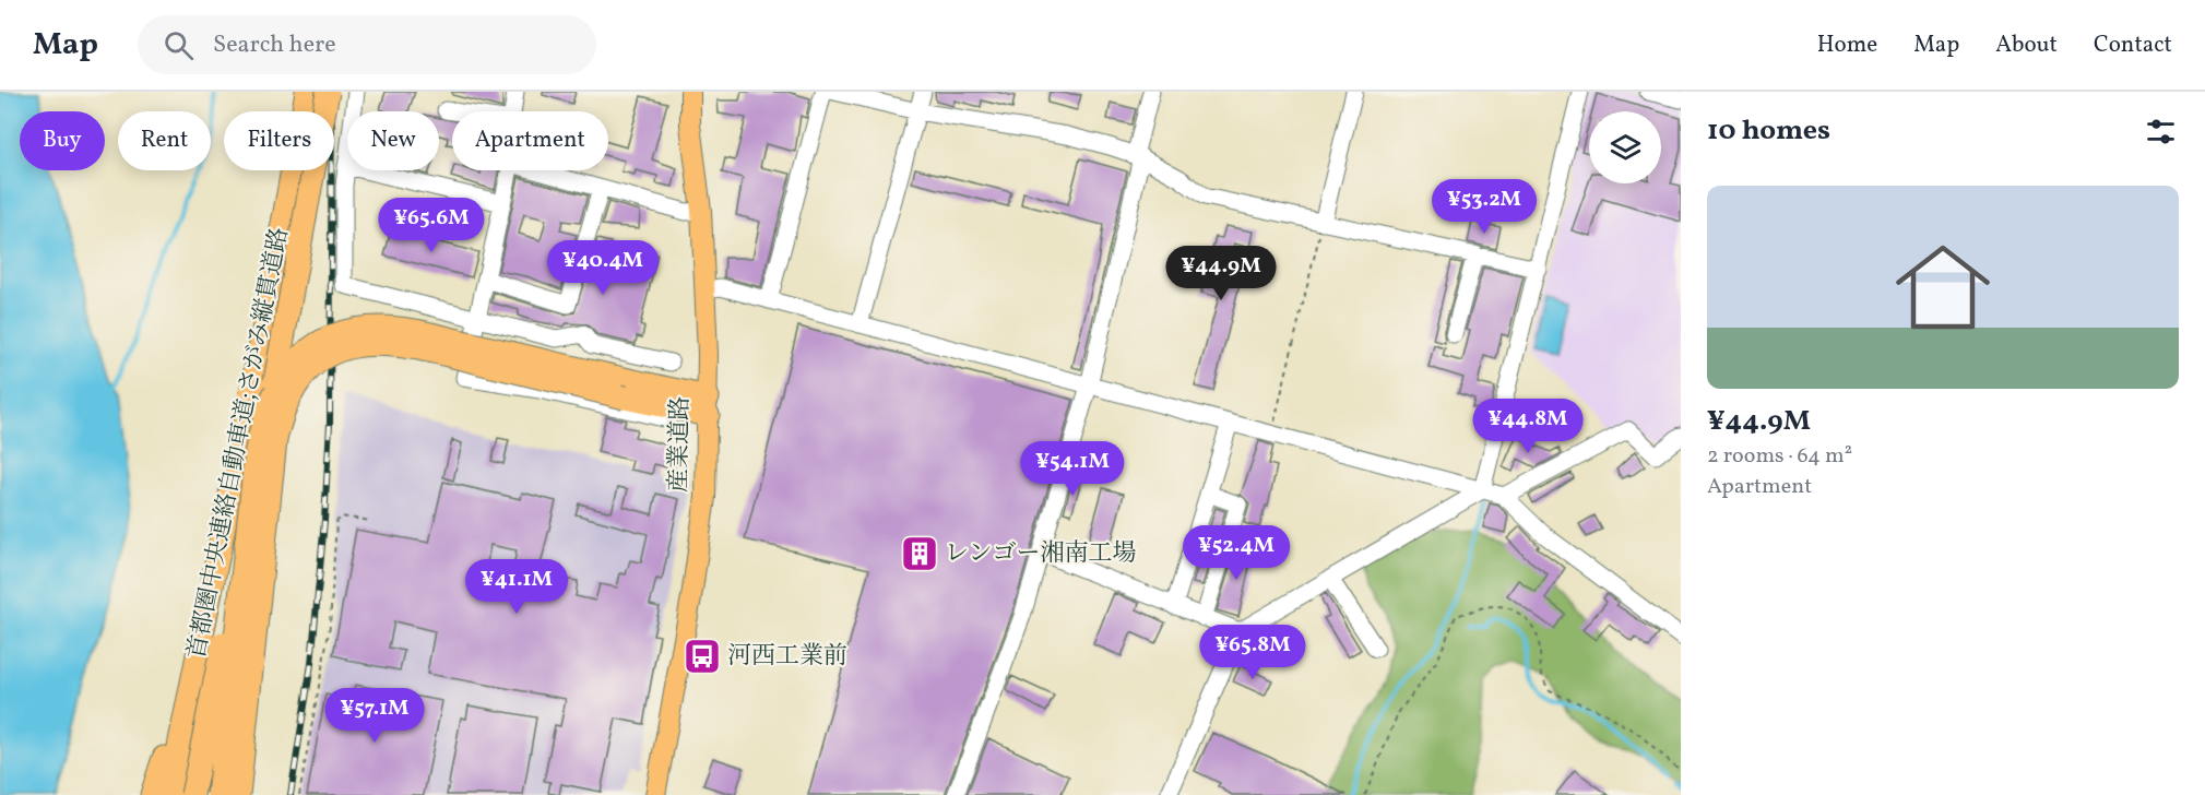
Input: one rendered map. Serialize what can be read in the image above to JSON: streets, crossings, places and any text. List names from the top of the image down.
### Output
{
  "streets": {
    "highway": ["首都圏中央連絡自動車道;さがみ縦貫道路"],
    "main road": ["産業道路"]
  },
  "places": {
    "building": ["レンゴー湘南工場"],
    "bus stop": ["河西工業前"]
  },
  "page": {
    "header": "Map",
    "search": "Search here",
    "nav": [
      "Home",
      "Map",
      "About",
      "Contact"
    ],
    "heading": "10 homes",
    "chip": [
      "Buy",
      "Rent",
      "Filters",
      "New",
      "Apartment"
    ],
    "list": [
      {
        "name": "¥44.9M",
        "note": "2 rooms · 64 m² · Apartment"
      }
    ],
    "price": [
      "¥53.2M",
      "¥65.6M",
      "¥40.4M",
      "¥44.9M",
      "¥44.8M",
      "¥54.1M",
      "¥52.4M",
      "¥41.1M",
      "¥65.8M",
      "¥57.1M"
    ]
  }
}
